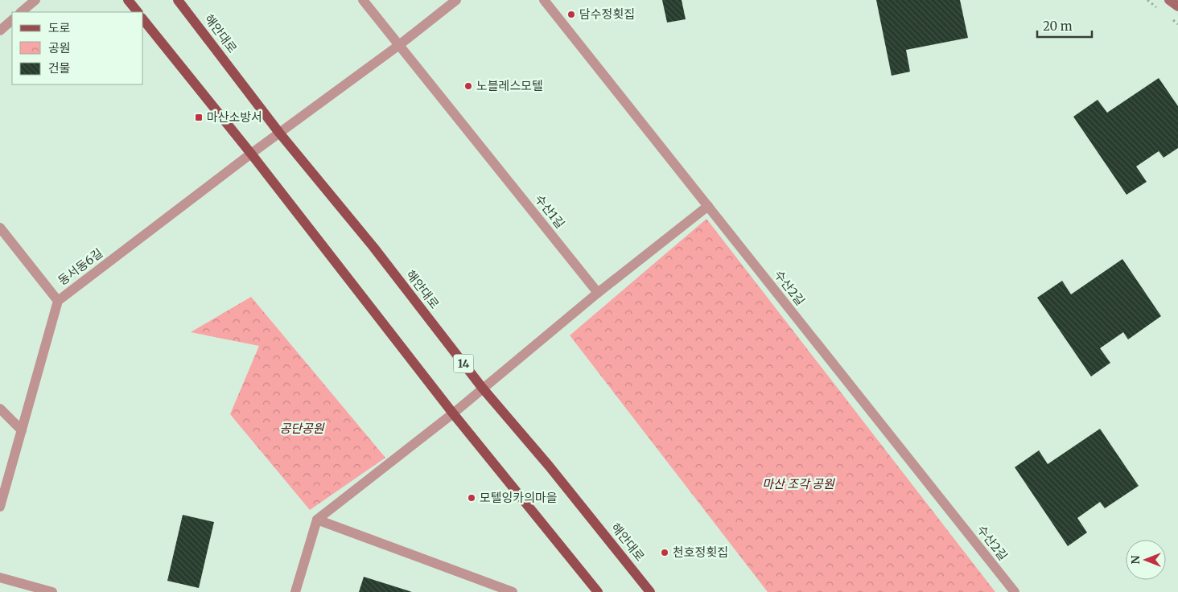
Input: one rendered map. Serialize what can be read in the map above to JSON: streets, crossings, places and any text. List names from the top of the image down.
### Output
{
  "streets": {
    "main road": ["해안대로", "14"],
    "street": ["수산1길", "동서동6길", "수산2길"]
  },
  "crossings": [
    ["해안대로", "동서동6길"],
    ["수산1길", "동서동6길"]
  ],
  "parks": ["공단공원", "마산 조각 공원"],
  "places": {
    "other": [
      "담수정횟집",
      "노블레스모텔",
      "모텔잉카의마을",
      "천호정횟집"
    ],
    "transit": ["마산소방서"]
  },
  "legend": ["도로", "공원", "건물"],
  "scale_bar": "20 m",
  "north": "left"
}
